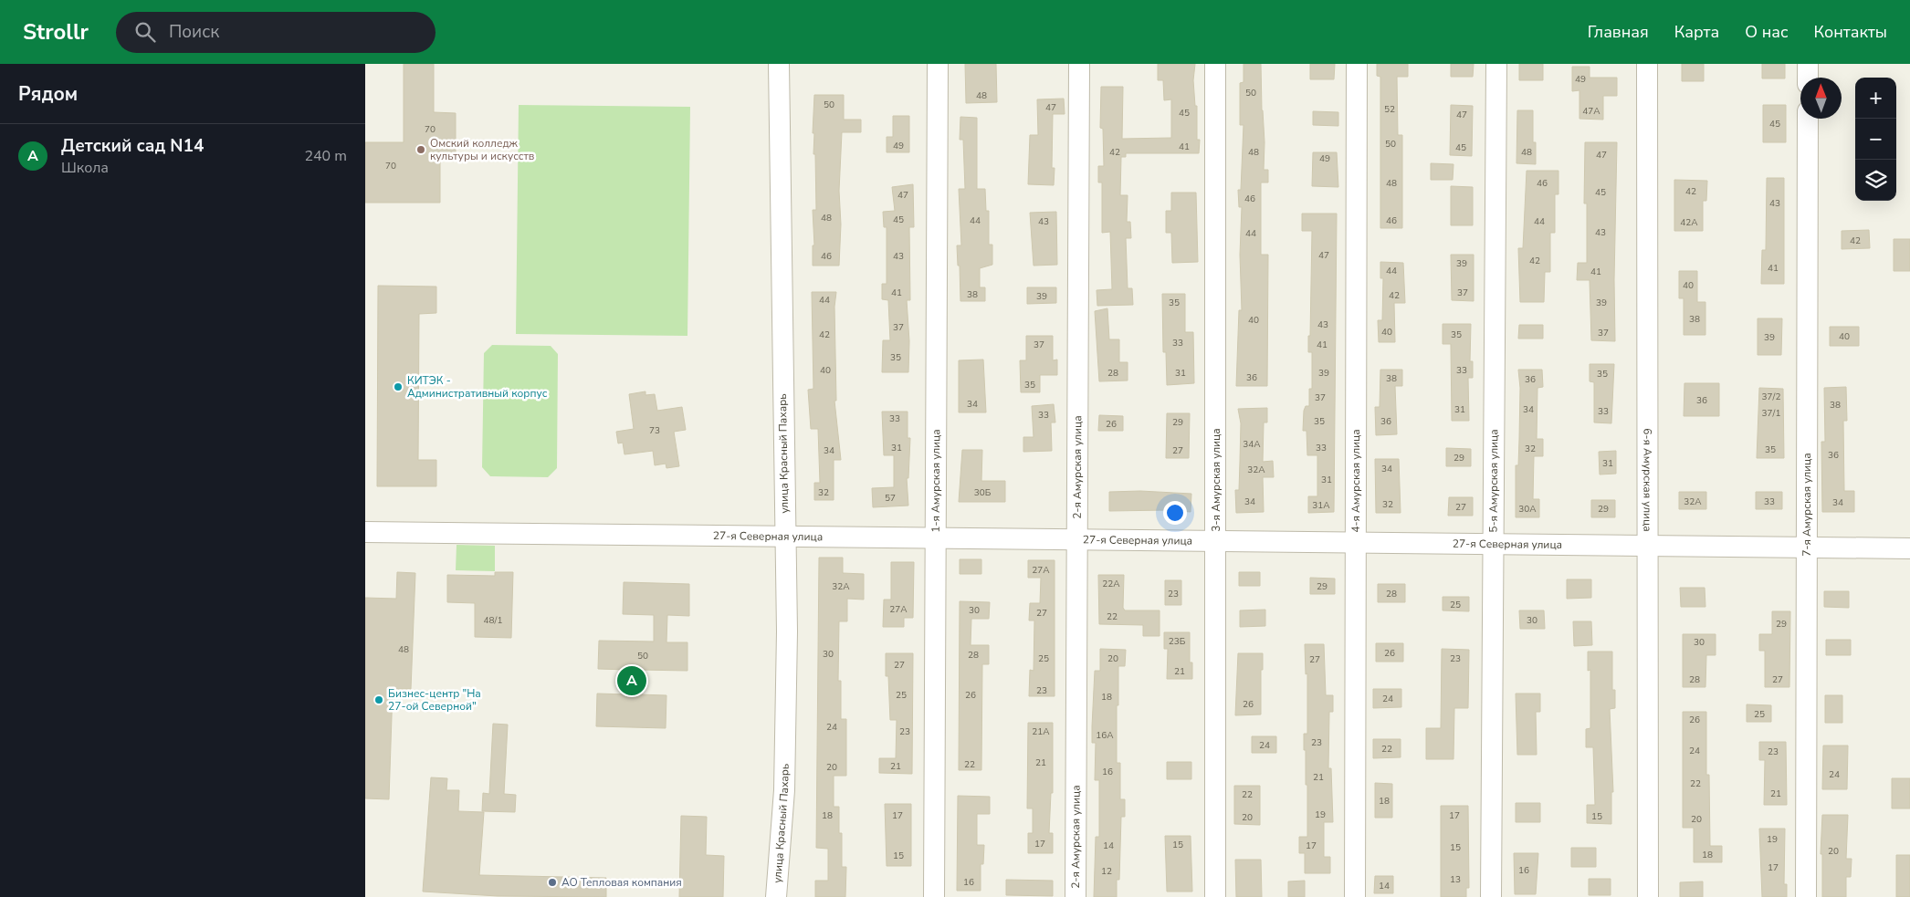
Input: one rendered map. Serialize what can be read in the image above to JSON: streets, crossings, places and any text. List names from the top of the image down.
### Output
{
  "streets": {
    "street": [
      "улица Красный Пахарь",
      "2-я Амурская улица",
      "1-я Амурская улица",
      "3-я Амурская улица",
      "4-я Амурская улица",
      "5-я Амурская улица",
      "6-я Амурская улица",
      "7-я Амурская улица",
      "27-я Северная улица"
    ]
  },
  "crossings": [
    ["улица Красный Пахарь", "27-я Северная улица"],
    ["2-я Амурская улица", "27-я Северная улица"],
    ["1-я Амурская улица", "27-я Северная улица"],
    ["3-я Амурская улица", "27-я Северная улица"],
    ["4-я Амурская улица", "27-я Северная улица"],
    ["5-я Амурская улица", "27-я Северная улица"],
    ["6-я Амурская улица", "27-я Северная улица"],
    ["7-я Амурская улица", "27-я Северная улица"]
  ],
  "places": [
    "Омский колледж культуры и искусств",
    "КИТЭК - Административный корпус",
    "Бизнес-центр \"На 27-ой Северной\"",
    "АО Тепловая компания"
  ],
  "house_numbers": [
    "49",
    "50",
    "48",
    "50",
    "47",
    "52",
    "47А",
    "45",
    "47",
    "45",
    "70",
    "50",
    "49",
    "41",
    "45",
    "42",
    "48",
    "48",
    "47",
    "49",
    "70",
    "48",
    "46",
    "42",
    "45",
    "47",
    "46",
    "43",
    "48",
    "45",
    "44",
    "46",
    "43",
    "44",
    "42А",
    "43",
    "44",
    "42",
    "47",
    "46",
    "43",
    "42",
    "39",
    "41",
    "44",
    "41",
    "40",
    "41",
    "37",
    "38",
    "42",
    "39",
    "44",
    "35",
    "39",
    "38",
    "40",
    "43",
    "37",
    "40",
    "37",
    "42",
    "35",
    "40",
    "39",
    "33",
    "37",
    "41",
    "35",
    "40",
    "33",
    "28",
    "31",
    "39",
    "35",
    "36",
    "38",
    "36",
    "35",
    "37/2",
    "37",
    "36",
    "34",
    "38",
    "31",
    "34",
    "33",
    "37/1",
    "33",
    "33",
    "35",
    "36",
    "29",
    "26",
    "73",
    "34А",
    "31",
    "33",
    "32",
    "35",
    "34",
    "27",
    "36",
    "29",
    "31",
    "34",
    "32А",
    "31",
    "32",
    "30Б",
    "57",
    "34",
    "32А",
    "33",
    "34",
    "32",
    "31А",
    "27",
    "30А",
    "29",
    "27А",
    "22А",
    "32А",
    "29",
    "23",
    "28",
    "25",
    "27А",
    "30",
    "27",
    "22",
    "48/1",
    "30",
    "29",
    "23Б",
    "30",
    "48",
    "26",
    "30",
    "28",
    "50",
    "25",
    "20",
    "23",
    "27",
    "27",
    "21",
    "28",
    "27",
    "23",
    "25",
    "26",
    "18",
    "24",
    "26",
    "25",
    "26",
    "24",
    "23",
    "21А",
    "16А",
    "23",
    "24",
    "22",
    "24",
    "23",
    "21",
    "22",
    "21",
    "20",
    "16",
    "24",
    "21",
    "22",
    "21",
    "22",
    "18",
    "19",
    "18",
    "17",
    "17",
    "15",
    "20",
    "20",
    "19",
    "17",
    "15",
    "14",
    "17",
    "15",
    "20",
    "18",
    "15",
    "17",
    "16",
    "12",
    "13",
    "16",
    "14"
  ],
  "north": "top",
  "page": {
    "header": "Strollr",
    "search": "Поиск",
    "nav": [
      "Главная",
      "Карта",
      "О нас",
      "Контакты"
    ],
    "heading": "Рядом",
    "map_buttons": ["+", "−"],
    "list": [
      {
        "mark": "A",
        "name": "Детский сад N14",
        "note": "Школа",
        "value": "240 m"
      }
    ],
    "pins": "A"
  }
}
